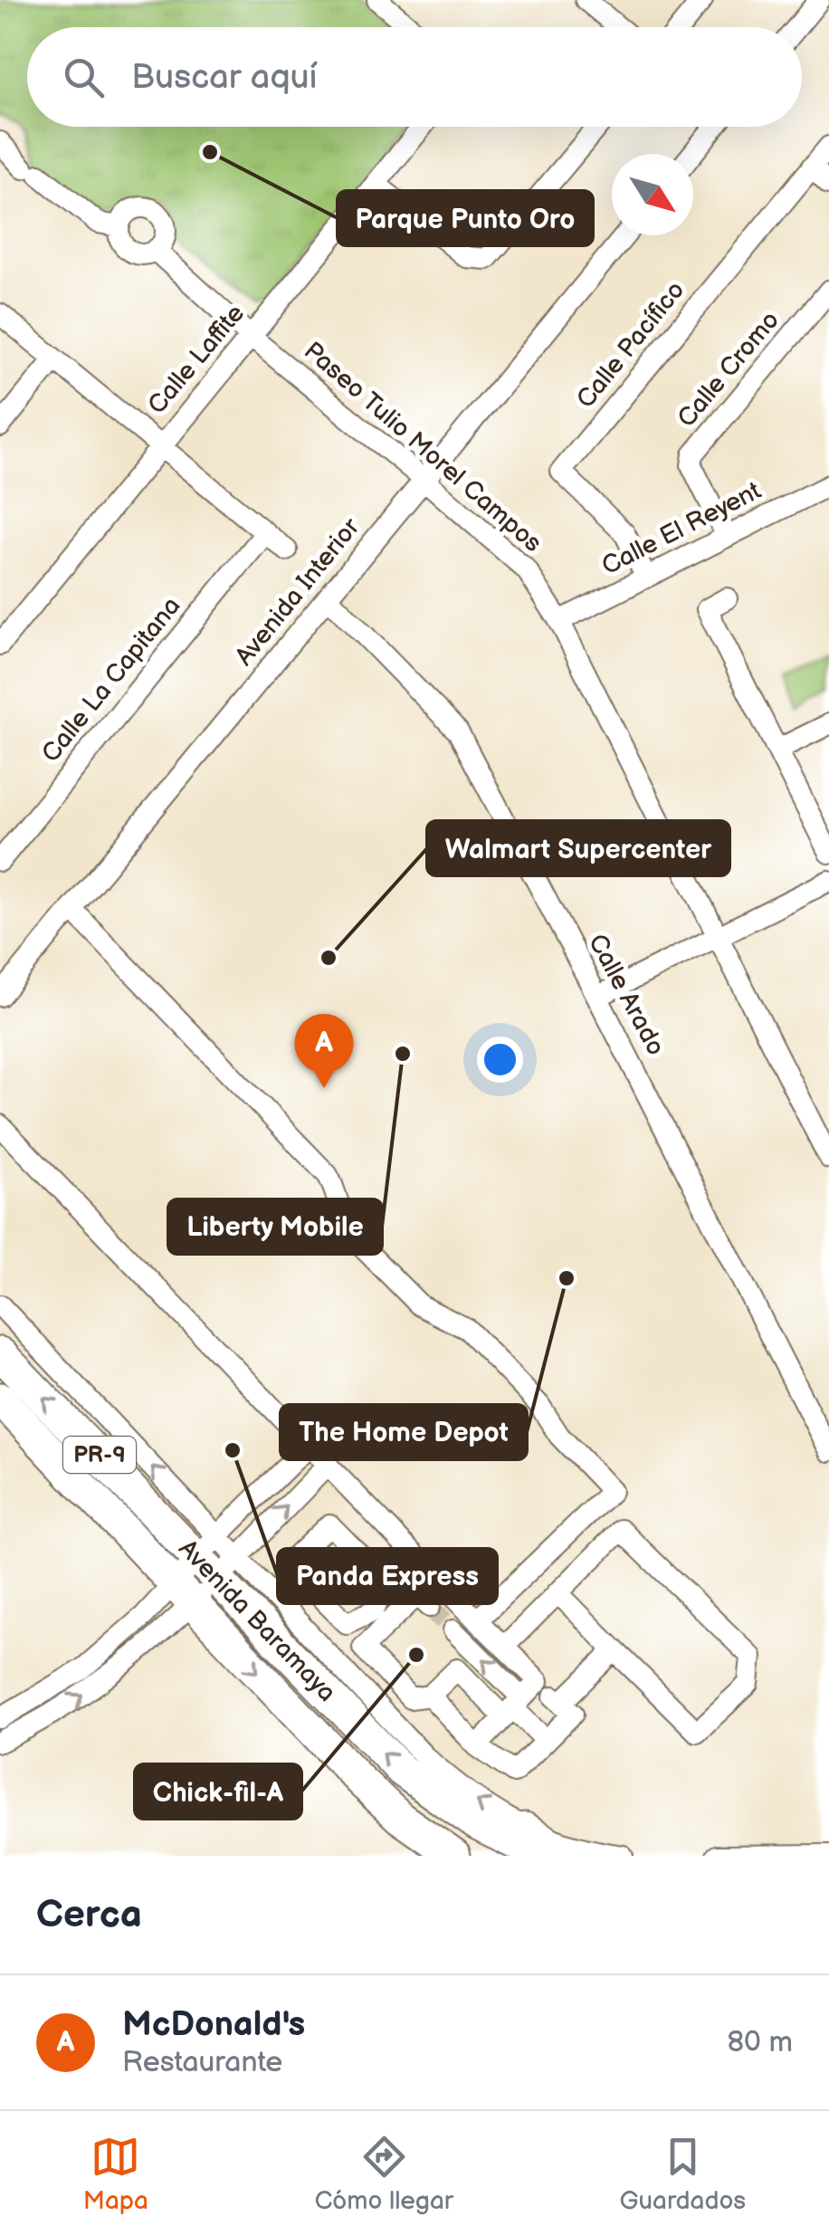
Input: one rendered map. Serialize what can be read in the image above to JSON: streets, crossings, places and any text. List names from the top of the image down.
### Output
{
  "streets": {
    "highway": ["PR-9", "Avenida Baramaya"],
    "street": [
      "Calle Pacífico",
      "Calle Laffite",
      "Calle Cromo",
      "Paseo Tulio Morel Campos",
      "Calle El Reyent",
      "Avenida Interior",
      "Calle La Capitana",
      "Calle Arado"
    ]
  },
  "crossings": [
    ["Calle Pacífico", "Calle El Reyent"],
    ["Calle Laffite", "Paseo Tulio Morel Campos"],
    ["Calle Cromo", "Calle El Reyent"],
    ["Paseo Tulio Morel Campos", "Calle El Reyent"],
    ["Paseo Tulio Morel Campos", "Avenida Interior"],
    ["Avenida Interior", "Calle Arado"]
  ],
  "places": [
    "Parque Punto Oro",
    "Walmart Supercenter",
    "Liberty Mobile",
    "The Home Depot",
    "Panda Express",
    "Chick-fil-A"
  ],
  "north": "bottom right",
  "page": {
    "search": "Buscar aquí",
    "pins": "A",
    "heading": "Cerca",
    "list": [
      {
        "mark": "A",
        "name": "McDonald's",
        "note": "Restaurante",
        "value": "80 m"
      }
    ],
    "nav": ["Mapa", "Cómo llegar", "Guardados"]
  }
}
